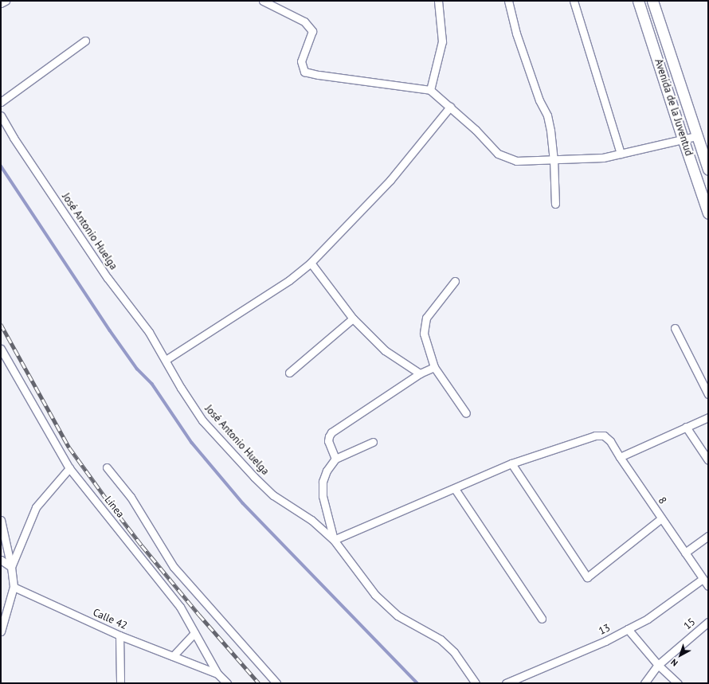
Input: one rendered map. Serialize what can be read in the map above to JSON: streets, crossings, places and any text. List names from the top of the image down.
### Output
{
  "streets": {
    "main road": ["Avenida de la Juventud"],
    "street": [
      "José Antonio Huelga",
      "8",
      "Línea",
      "Calle 42",
      "15",
      "13"
    ]
  },
  "crossings": [
    ["8", "13"],
    ["Línea", "Calle 42"]
  ],
  "north": "bottom left"
}
